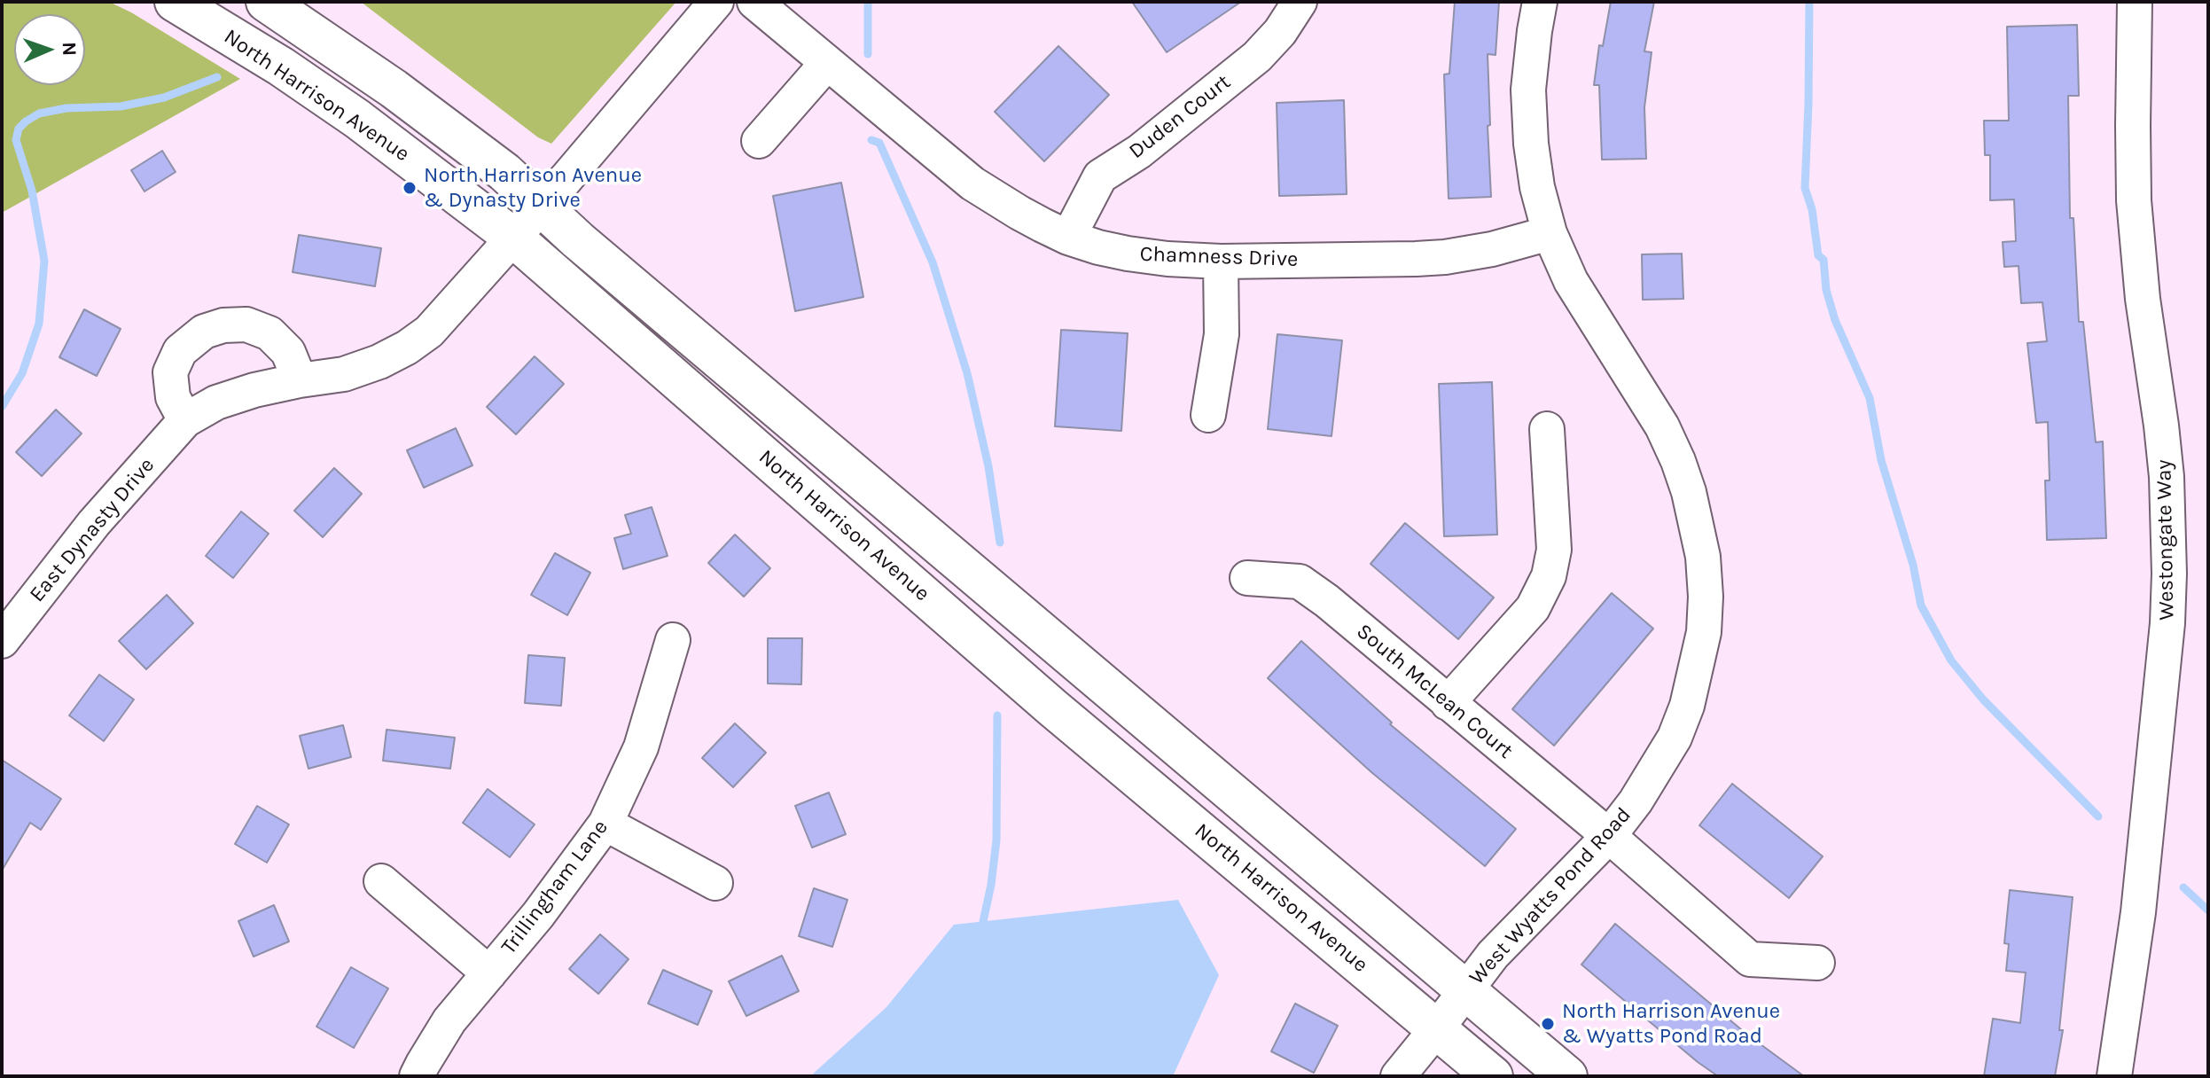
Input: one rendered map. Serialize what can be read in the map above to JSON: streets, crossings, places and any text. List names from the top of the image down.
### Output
{
  "streets": {
    "main road": ["North Harrison Avenue"],
    "street": [
      "Duden Court",
      "Chamness Drive",
      "East Dynasty Drive",
      "Westongate Way",
      "South McLean Court",
      "Trillingham Lane",
      "West Wyatts Pond Road"
    ]
  },
  "crossings": [
    ["North Harrison Avenue", "East Dynasty Drive"],
    ["North Harrison Avenue", "West Wyatts Pond Road"],
    ["Duden Court", "Chamness Drive"],
    ["Chamness Drive", "West Wyatts Pond Road"],
    ["South McLean Court", "West Wyatts Pond Road"]
  ],
  "places": ["North Harrison Avenue & Dynasty Drive", "North Harrison Avenue & Wyatts Pond Road"],
  "north": "right"
}
